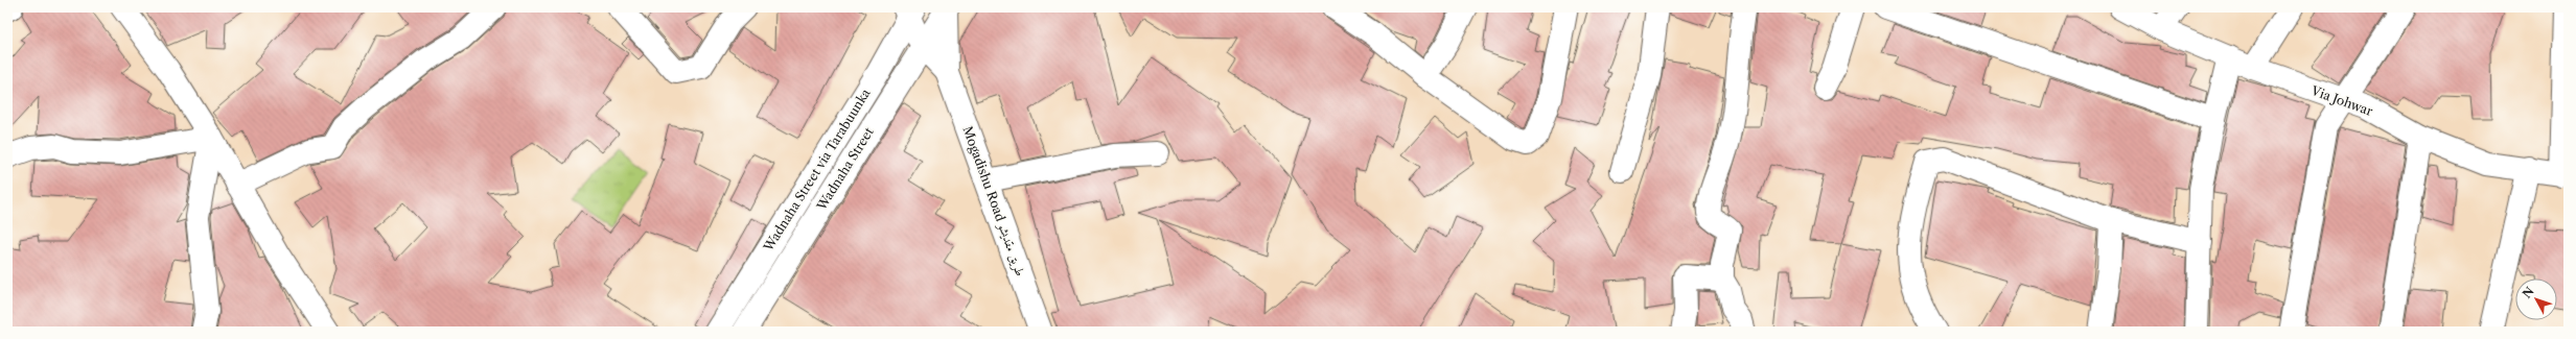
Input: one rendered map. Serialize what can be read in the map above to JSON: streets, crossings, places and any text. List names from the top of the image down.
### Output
{
  "streets": {
    "main road": [
      "Via Johwar",
      "Wadnaha Street",
      "Wadnaha Street via Tarabuunka",
      "Mogadishu Road طريق مقديشو"
    ]
  },
  "north": "top left"
}
